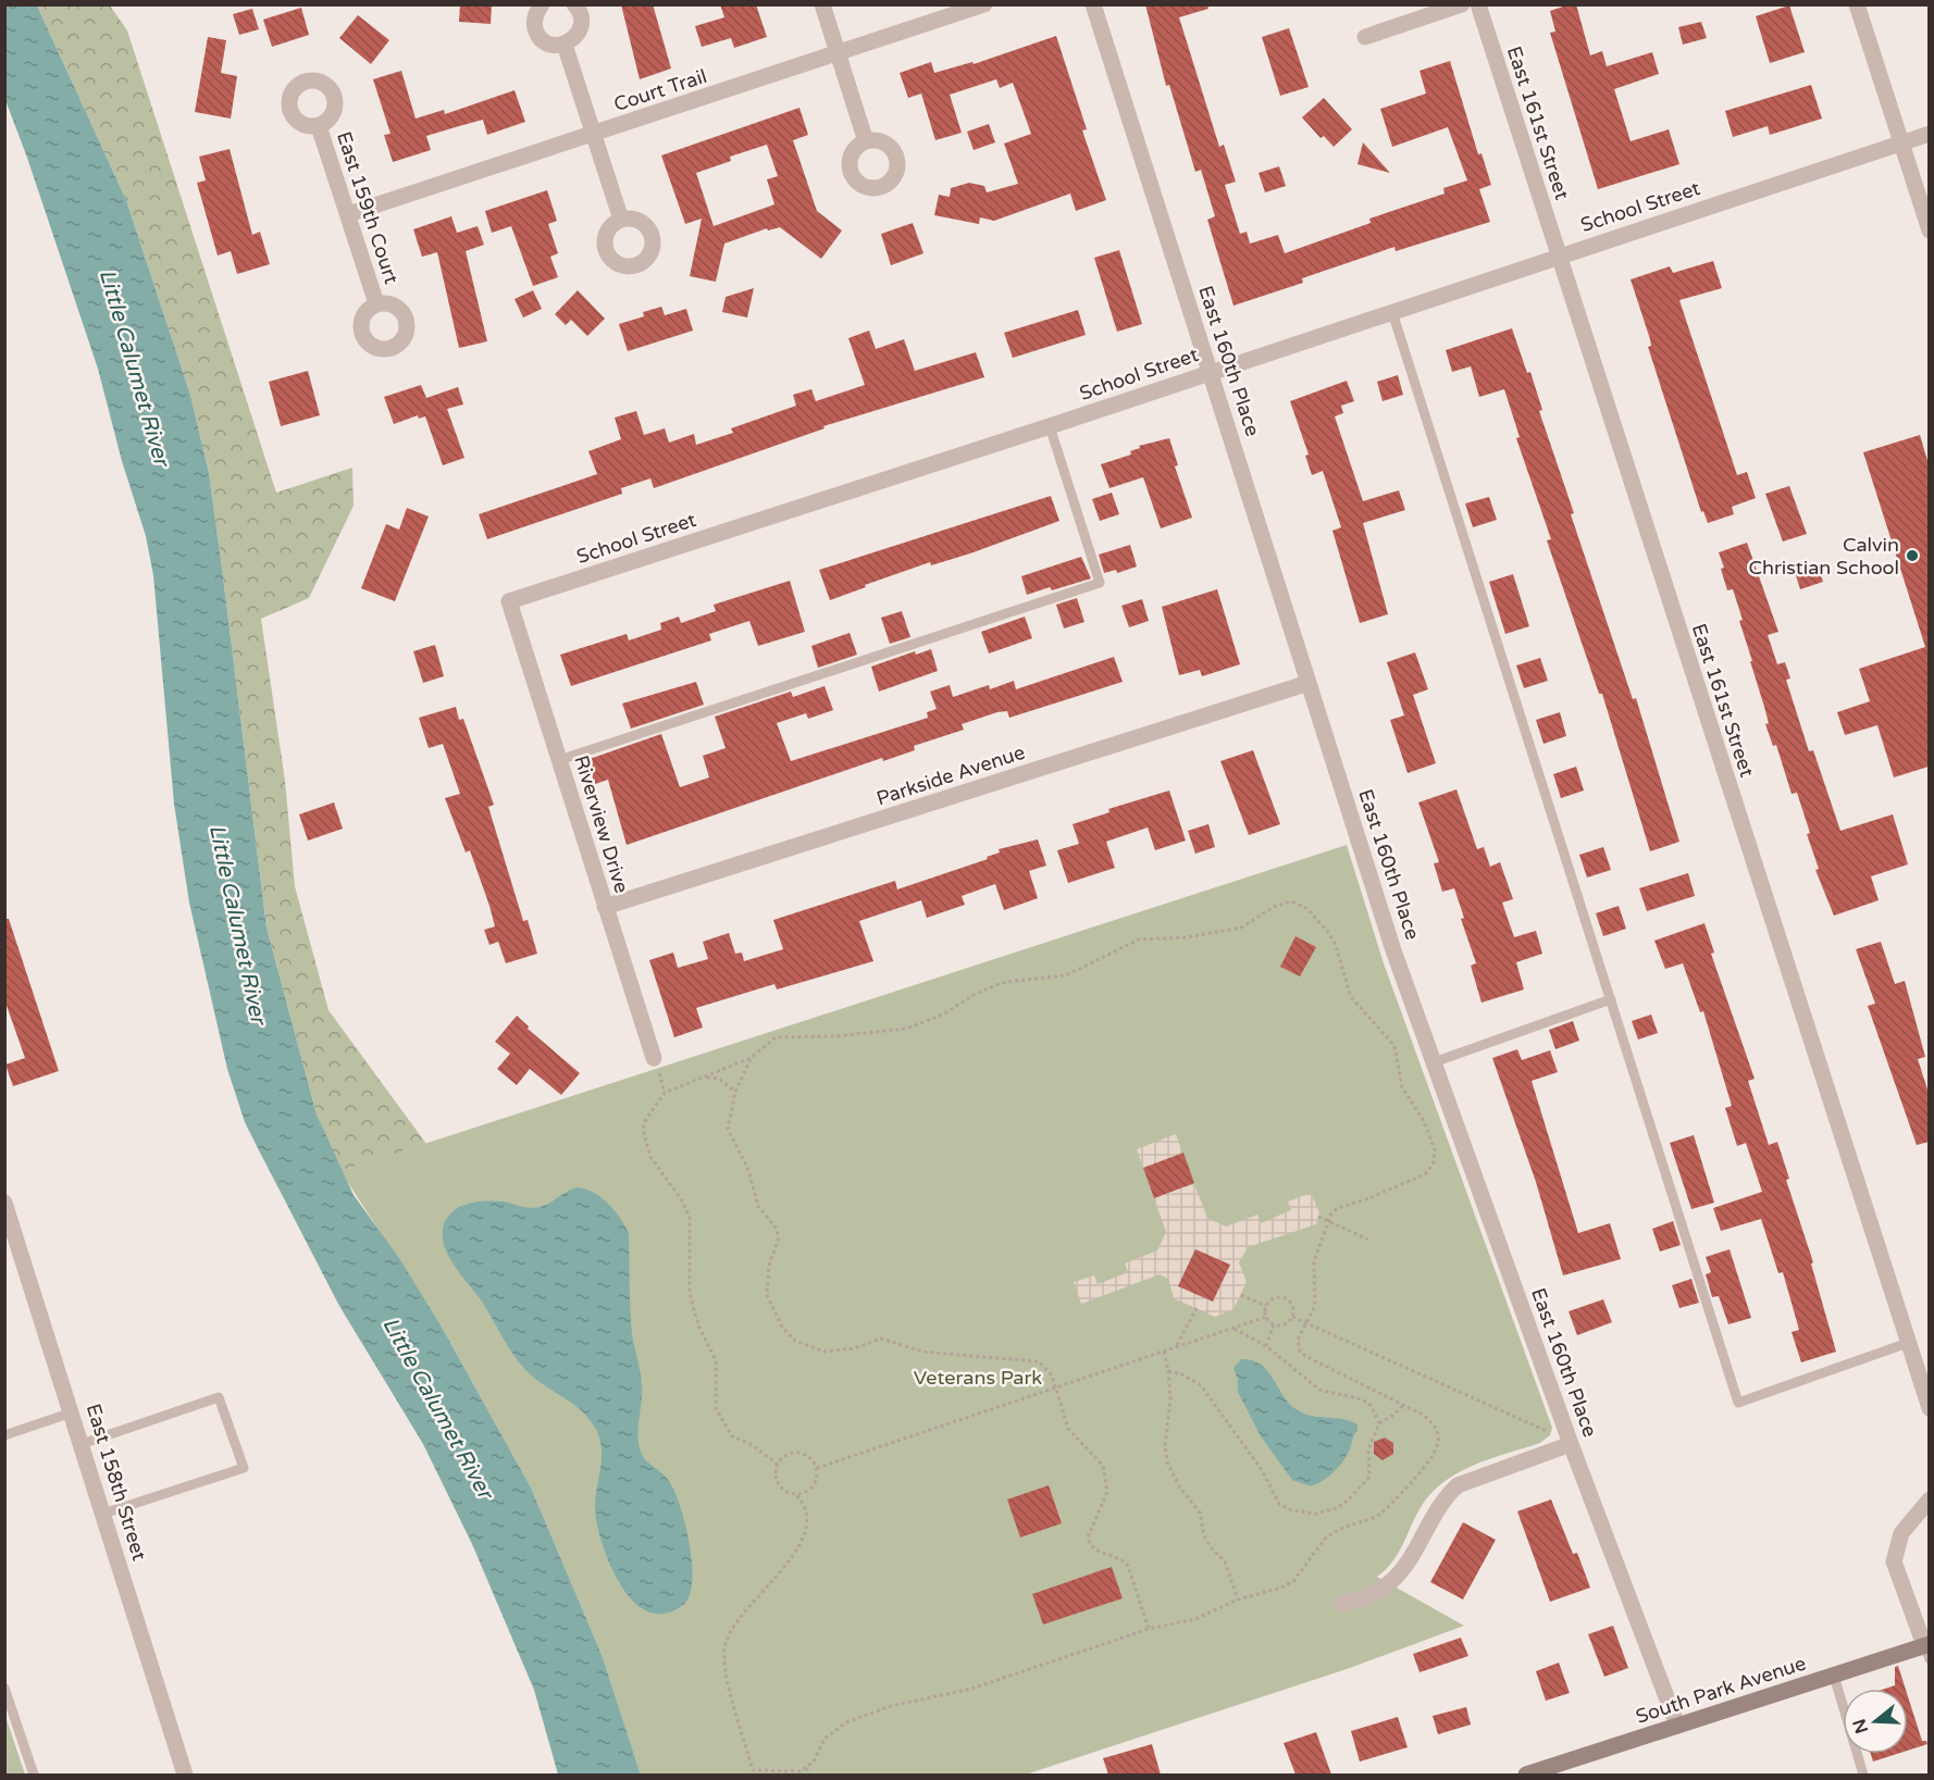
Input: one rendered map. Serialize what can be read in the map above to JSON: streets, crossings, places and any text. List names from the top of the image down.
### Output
{
  "streets": {
    "street": [
      "Court Trail",
      "East 161st Street",
      "School Street",
      "East 159th Court",
      "East 160th Place",
      "Parkside Avenue",
      "Riverview Drive",
      "East 158th Street",
      "South Park Avenue"
    ]
  },
  "crossings": [
    ["Court Trail", "East 159th Court"],
    ["East 161st Street", "School Street"],
    ["School Street", "East 160th Place"],
    ["School Street", "Riverview Drive"],
    ["East 160th Place", "Parkside Avenue"],
    ["East 160th Place", "South Park Avenue"],
    ["Parkside Avenue", "Riverview Drive"]
  ],
  "water": ["Little Calumet River"],
  "parks": ["Veterans Park"],
  "places": ["Calvin Christian School"],
  "north": "left"
}
